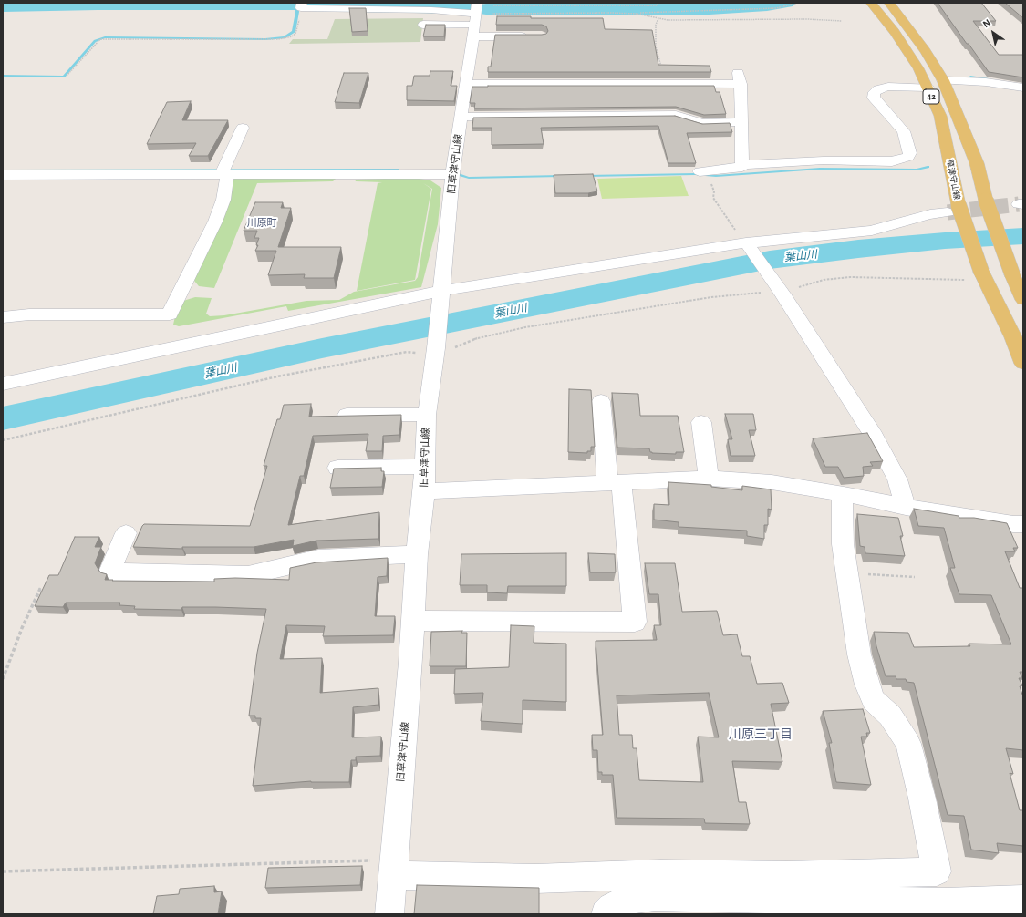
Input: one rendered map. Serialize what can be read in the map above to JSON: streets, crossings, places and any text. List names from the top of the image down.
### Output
{
  "streets": {
    "main road": ["42", "草津守山線"],
    "street": ["旧草津守山線"]
  },
  "districts": ["川原町", "川原三丁目"],
  "water": ["葉山川"],
  "north": "top left"
}
